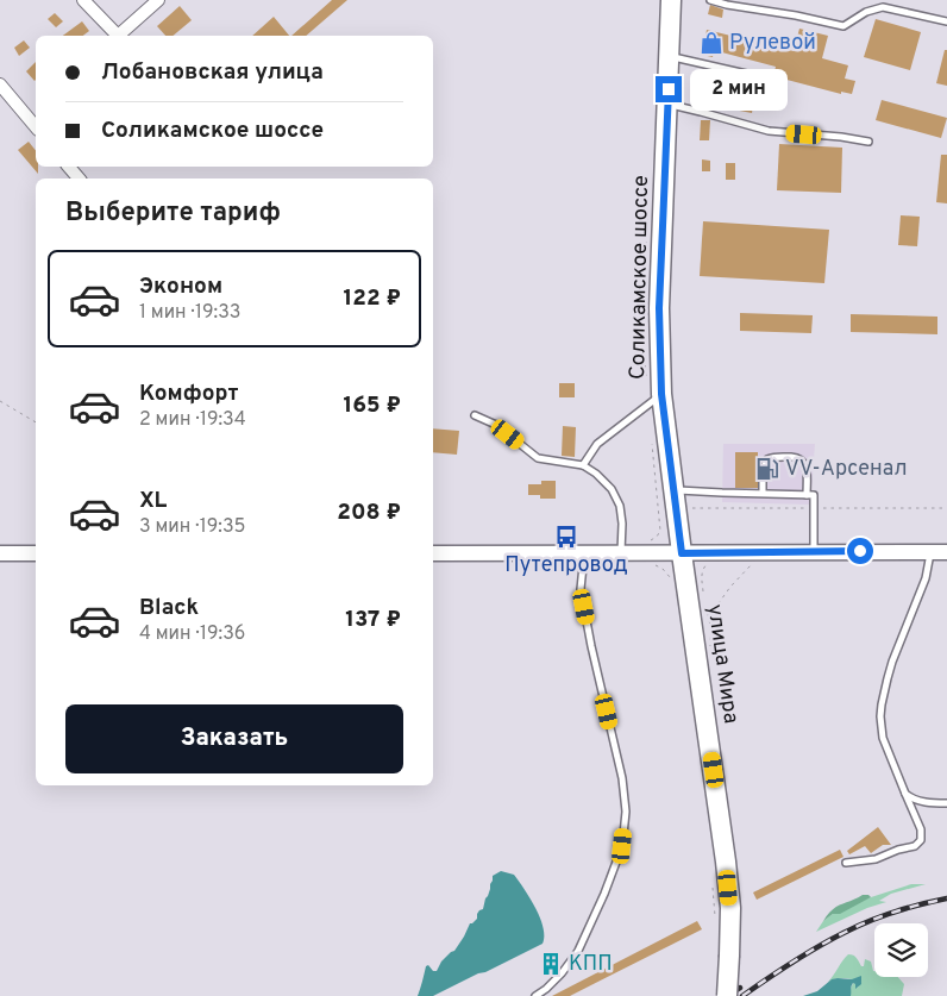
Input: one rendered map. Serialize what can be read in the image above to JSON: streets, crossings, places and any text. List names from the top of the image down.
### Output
{
  "streets": {
    "highway": ["Соликамское шоссе", "улица Мира"]
  },
  "crossings": [
    ["Соликамское шоссе", "улица Мира"]
  ],
  "places": {
    "shop": ["Рулевой"],
    "fuel station": ["VV-Арсенал"],
    "bus stop": ["Путепровод"],
    "building": ["КПП"]
  },
  "page": {
    "banner": ["Лобановская улица", "Соликамское шоссе"],
    "bubble": "2 мин",
    "heading": "Выберите тариф",
    "list": [
      {
        "name": "Эконом",
        "note": "1 мин · 19:33",
        "value": "122 ₽"
      },
      {
        "name": "Комфорт",
        "note": "2 мин · 19:34",
        "value": "165 ₽"
      },
      {
        "name": "XL",
        "note": "3 мин · 19:35",
        "value": "208 ₽"
      },
      {
        "name": "Black",
        "note": "4 мин · 19:36",
        "value": "137 ₽"
      }
    ],
    "buttons": "Заказать"
  }
}
